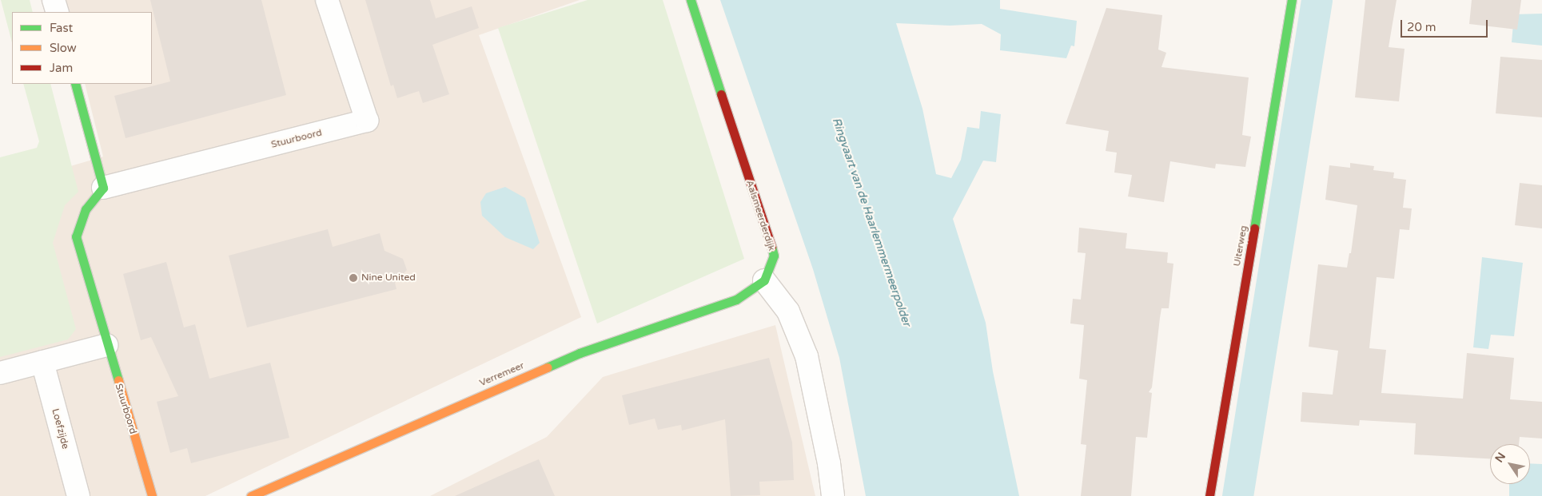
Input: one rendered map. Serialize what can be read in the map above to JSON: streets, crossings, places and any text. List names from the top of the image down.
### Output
{
  "streets": {
    "street": [
      "Stuurboord",
      "Aalsmeerderdijk",
      "Uiterweg",
      "Verremeer",
      "Loefzijde"
    ]
  },
  "crossings": [
    ["Aalsmeerderdijk", "Verremeer"]
  ],
  "water": ["Ringvaart van de Haarlemmermeerpolder"],
  "places": ["Nine United"],
  "legend": ["Fast", "Slow", "Jam"],
  "scale_bar": "20 m",
  "north": "top left"
}
